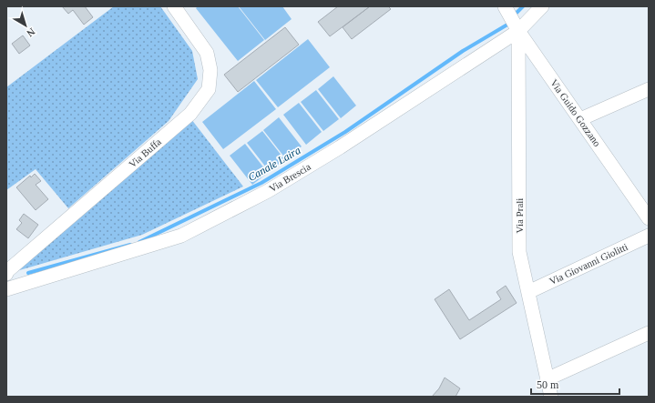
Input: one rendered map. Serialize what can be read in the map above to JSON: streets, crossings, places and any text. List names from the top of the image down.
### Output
{
  "streets": {
    "street": [
      "Via Guido Gozzano",
      "Via Buffa",
      "Via Brescia",
      "Via Prali",
      "Via Giovanni Giolitti"
    ]
  },
  "crossings": [
    ["Via Guido Gozzano", "Via Brescia"],
    ["Via Guido Gozzano", "Via Prali"],
    ["Via Brescia", "Via Prali"],
    ["Via Prali", "Via Giovanni Giolitti"]
  ],
  "water": ["Canale Laira"],
  "scale_bar": "50 m",
  "north": "bottom right"
}
